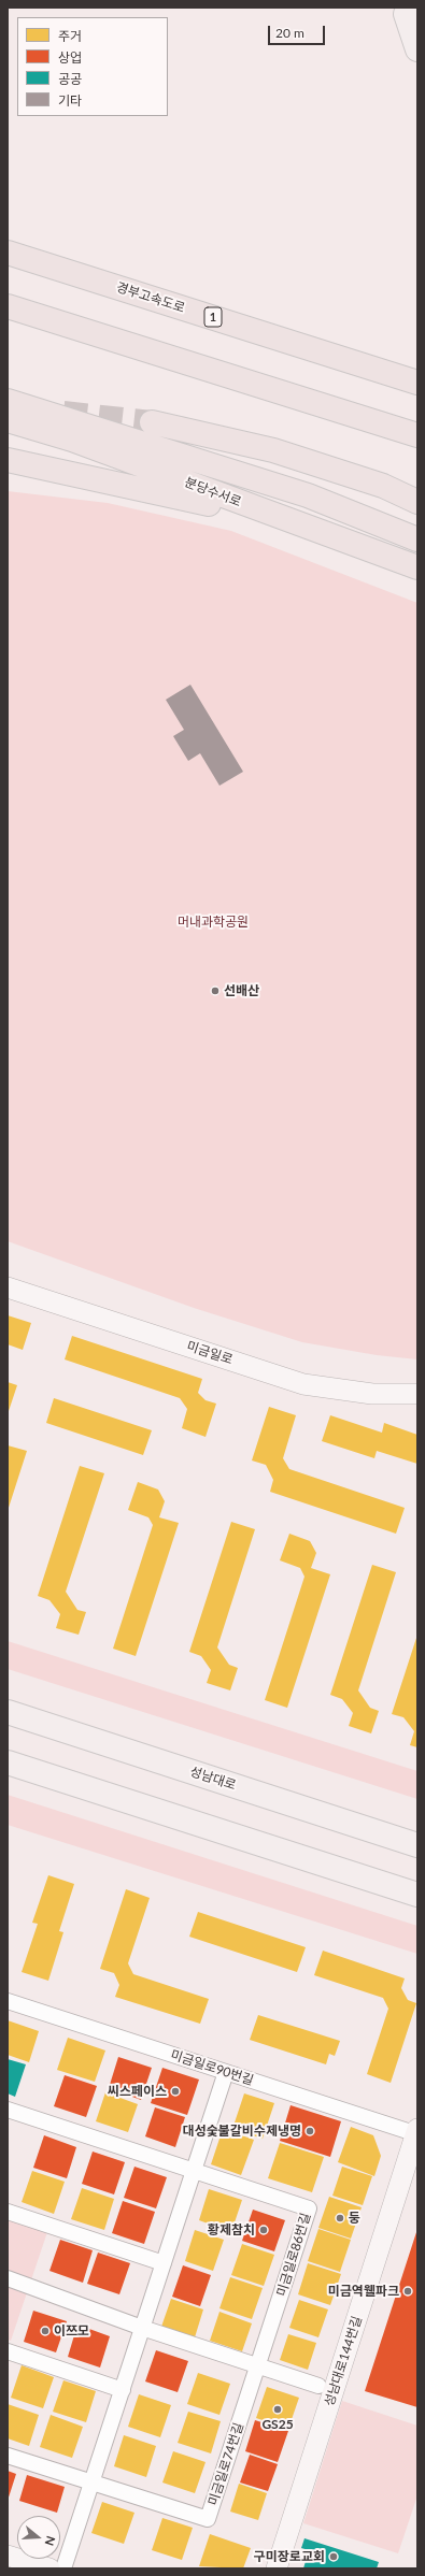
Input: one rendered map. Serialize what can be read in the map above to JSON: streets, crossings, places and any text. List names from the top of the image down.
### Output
{
  "streets": {
    "highway": ["경부고속도로", "1", "분당수서로"],
    "main road": ["성남대로"],
    "street": [
      "미금일로",
      "미금일로90번길",
      "미금일로86번길",
      "성남대로144번길",
      "미금일로74번길"
    ]
  },
  "crossings": [
    ["미금일로90번길", "성남대로144번길"],
    ["미금일로86번길", "성남대로144번길"],
    ["미금일로86번길", "미금일로74번길"],
    ["성남대로144번길", "미금일로74번길"]
  ],
  "parks": ["머내과학공원"],
  "places": [
    "선배산",
    "씨스페이스",
    "대성숯불갈비수제냉명",
    "둥",
    "황제참치",
    "미금역웰파크",
    "이쯔모",
    "GS25",
    "구미장로교회"
  ],
  "legend": [
    "주거",
    "상업",
    "공공",
    "기타"
  ],
  "scale_bar": "20 m",
  "north": "right"
}
